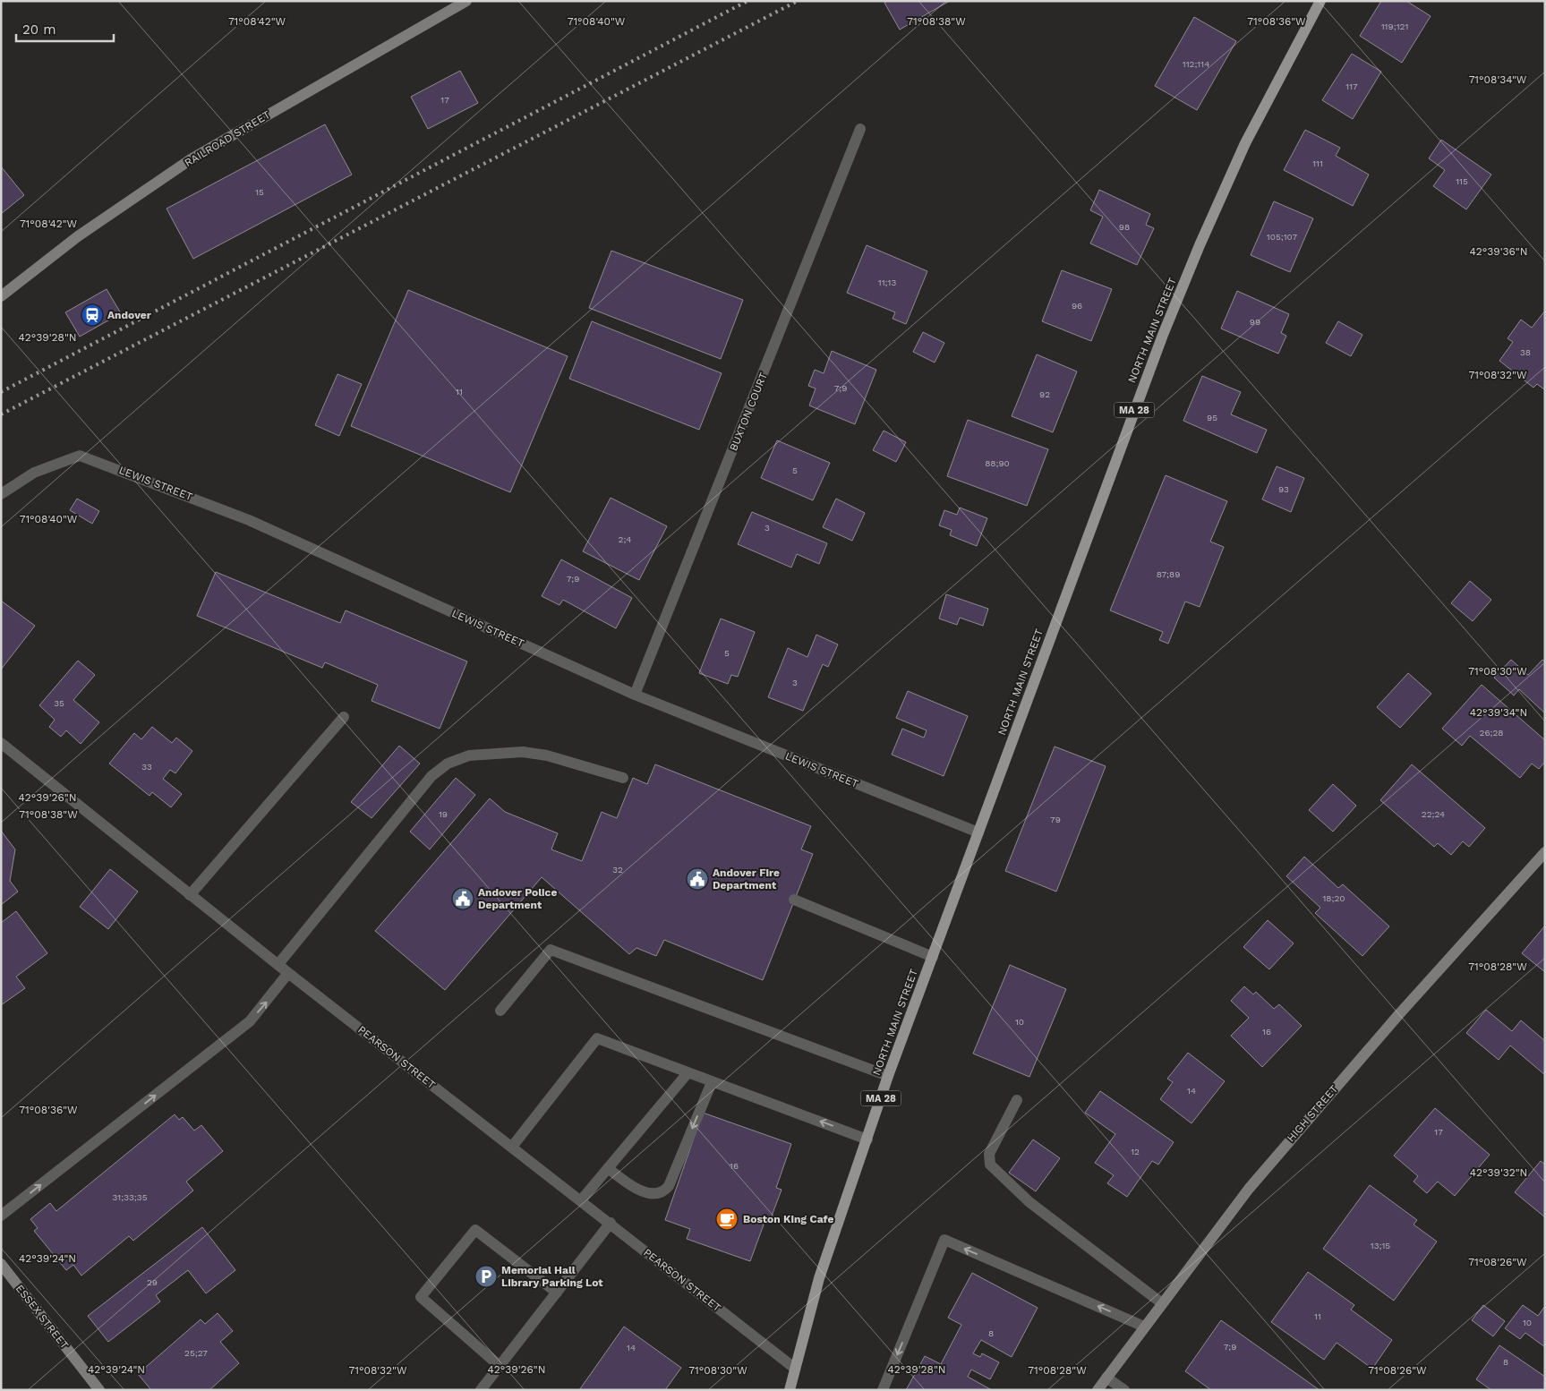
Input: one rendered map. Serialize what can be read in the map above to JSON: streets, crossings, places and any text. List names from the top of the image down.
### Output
{
  "streets": {
    "main road": [
      "RAILROAD STREET",
      "NORTH MAIN STREET",
      "MA 28",
      "HIGH STREET",
      "ESSEX STREET"
    ],
    "street": ["BUXTON COURT", "LEWIS STREET", "PEARSON STREET"]
  },
  "crossings": [
    ["NORTH MAIN STREET", "LEWIS STREET"],
    ["NORTH MAIN STREET", "PEARSON STREET"],
    ["BUXTON COURT", "LEWIS STREET"]
  ],
  "places": {
    "station": ["Andover"],
    "public building": ["Andover Fire Department", "Andover Police Department"],
    "cafe": ["Boston King Cafe"],
    "parking": ["Memorial Hall Library Parking Lot"]
  },
  "house_numbers": [
    "119;121",
    "112;114",
    "117",
    "17",
    "111",
    "115",
    "15",
    "98",
    "105;107",
    "11;13",
    "96",
    "99",
    "38",
    "7;9",
    "11",
    "92",
    "95",
    "88;90",
    "5",
    "93",
    "3",
    "2;4",
    "87;89",
    "7;9",
    "5",
    "3",
    "35",
    "26;28",
    "33",
    "19",
    "22;24",
    "79",
    "32",
    "18;20",
    "10",
    "16",
    "14",
    "17",
    "12",
    "16",
    "31;33;35",
    "13;15",
    "29",
    "11",
    "10",
    "8",
    "7;9",
    "14",
    "25;27",
    "8"
  ],
  "scale_bar": "20 m",
  "coordinates": [
    "71°08'42\"W",
    "71°08'40\"W",
    "71°08'38\"W",
    "71°08'36\"W",
    "71°08'34\"W",
    "42°39'36\"N",
    "42°39'28\"N",
    "71°08'32\"W",
    "71°08'30\"W",
    "42°39'34\"N",
    "42°39'26\"N",
    "71°08'28\"W",
    "42°39'32\"N",
    "42°39'24\"N",
    "71°08'26\"W"
  ]
}
